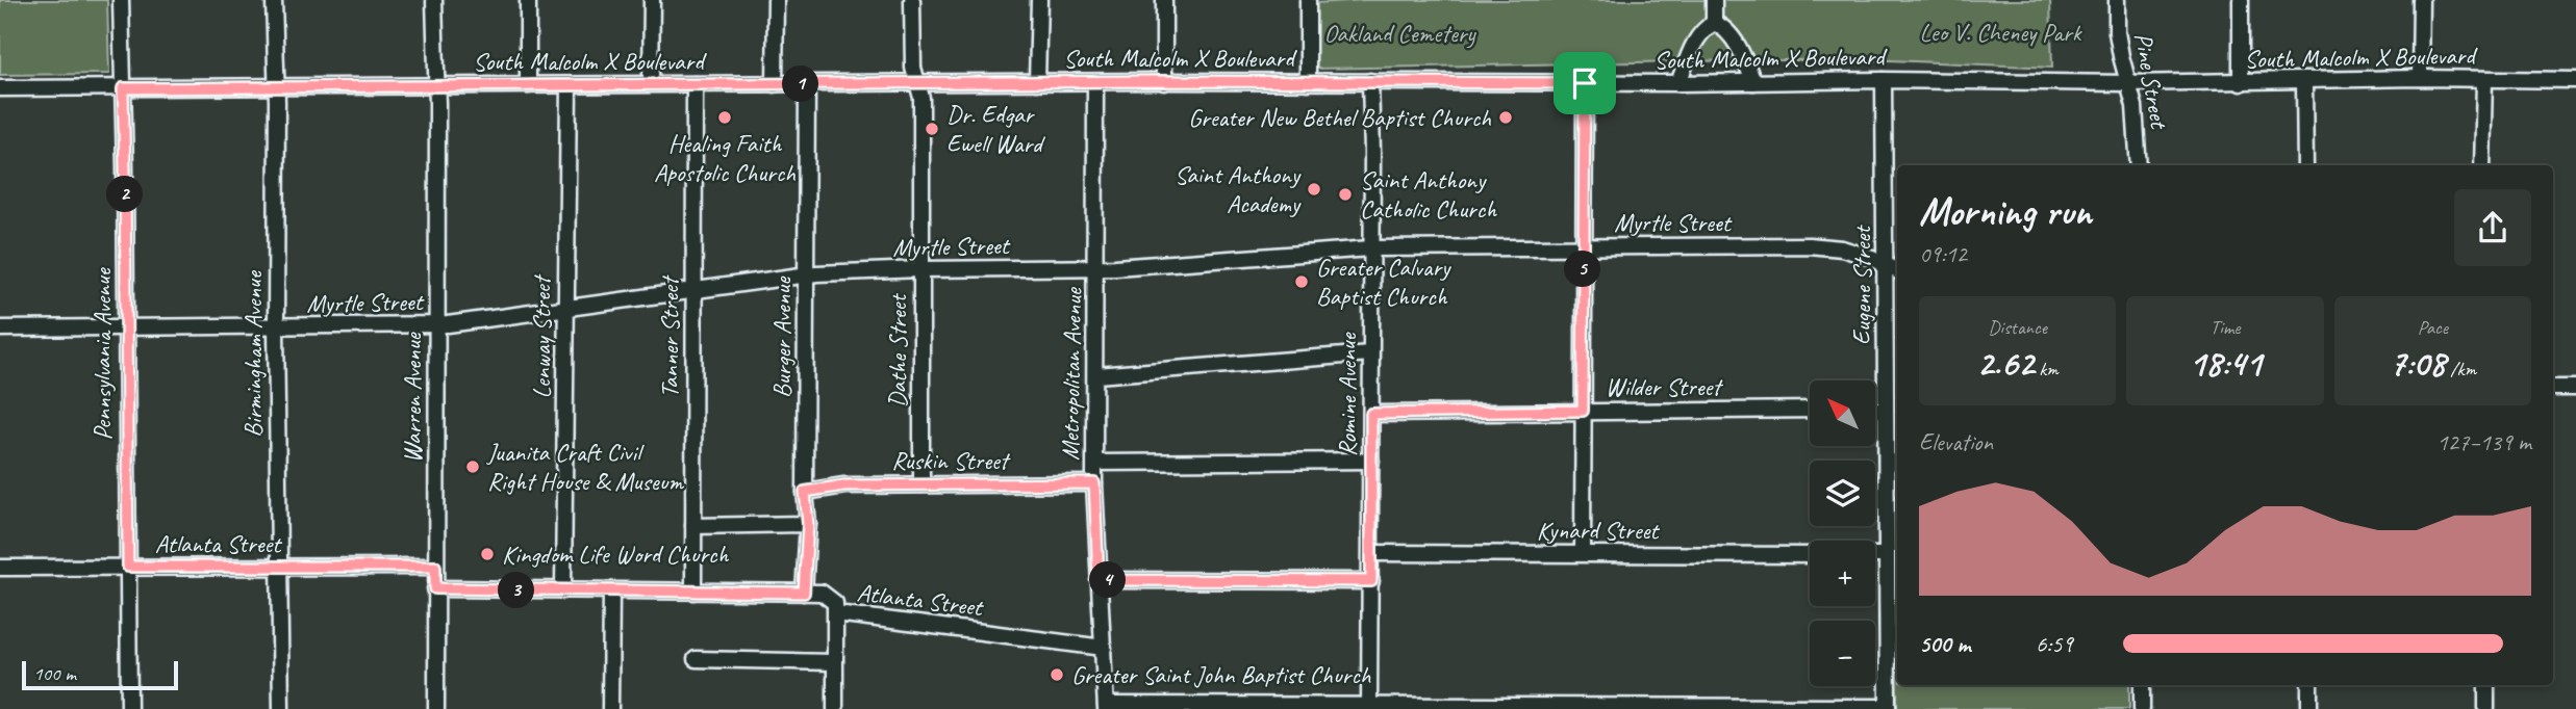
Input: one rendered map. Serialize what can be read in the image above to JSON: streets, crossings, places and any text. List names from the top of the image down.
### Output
{
  "streets": {
    "street": [
      "South Malcolm X Boulevard",
      "Pine Street",
      "Myrtle Street",
      "Eugene Street",
      "Lenway Street",
      "Tanner Street",
      "Burger Avenue",
      "Dathe Street",
      "Pennsylvania Avenue",
      "Birmingham Avenue",
      "Metropolitan Avenue",
      "Wilder Street",
      "Romine Avenue",
      "Warren Avenue",
      "Ruskin Street",
      "Kynard Street",
      "Atlanta Street"
    ]
  },
  "crossings": [
    ["South Malcolm X Boulevard", "Pine Street"],
    ["South Malcolm X Boulevard", "Eugene Street"],
    ["South Malcolm X Boulevard", "Lenway Street"],
    ["South Malcolm X Boulevard", "Tanner Street"],
    ["South Malcolm X Boulevard", "Burger Avenue"],
    ["South Malcolm X Boulevard", "Dathe Street"],
    ["South Malcolm X Boulevard", "Pennsylvania Avenue"],
    ["South Malcolm X Boulevard", "Birmingham Avenue"],
    ["South Malcolm X Boulevard", "Metropolitan Avenue"],
    ["South Malcolm X Boulevard", "Romine Avenue"],
    ["South Malcolm X Boulevard", "Warren Avenue"],
    ["Myrtle Street", "Eugene Street"],
    ["Myrtle Street", "Lenway Street"],
    ["Myrtle Street", "Tanner Street"],
    ["Myrtle Street", "Burger Avenue"],
    ["Myrtle Street", "Dathe Street"],
    ["Myrtle Street", "Pennsylvania Avenue"],
    ["Myrtle Street", "Birmingham Avenue"],
    ["Myrtle Street", "Metropolitan Avenue"],
    ["Myrtle Street", "Romine Avenue"],
    ["Myrtle Street", "Warren Avenue"],
    ["Lenway Street", "Atlanta Street"],
    ["Tanner Street", "Atlanta Street"],
    ["Burger Avenue", "Ruskin Street"],
    ["Burger Avenue", "Atlanta Street"],
    ["Dathe Street", "Ruskin Street"],
    ["Pennsylvania Avenue", "Atlanta Street"],
    ["Birmingham Avenue", "Atlanta Street"],
    ["Metropolitan Avenue", "Ruskin Street"],
    ["Metropolitan Avenue", "Atlanta Street"],
    ["Wilder Street", "Romine Avenue"],
    ["Romine Avenue", "Kynard Street"],
    ["Warren Avenue", "Atlanta Street"]
  ],
  "parks": ["Leo V. Cheney Park", "Oakland Cemetery"],
  "places": [
    "Healing Faith Apostolic Church",
    "Greater New Bethel Baptist Church",
    "Dr. Edgar Ewell Ward",
    "Saint Anthony Academy",
    "Saint Anthony Catholic Church",
    "Greater Calvary Baptist Church",
    "Juanita Craft Civil Right House & Museum",
    "Kingdom Life Word Church",
    "Greater Saint John Baptist Church"
  ],
  "scale_bar": "100 m",
  "north": "top left",
  "page": {
    "pins": [
      "1",
      "2",
      "5",
      "4",
      "3"
    ],
    "heading": ["Morning run", "09:12"],
    "stats": [
      ["Distance", "2.62 km"],
      ["Time", "18:41"],
      ["Pace", "7:08 /km"]
    ],
    "map_buttons": ["+", "−"],
    "chart": ["Elevation", "127–139 m"],
    "list": [
      {
        "name": "500 m",
        "note": "6:59"
      }
    ],
    "scale": "100 m"
  }
}
